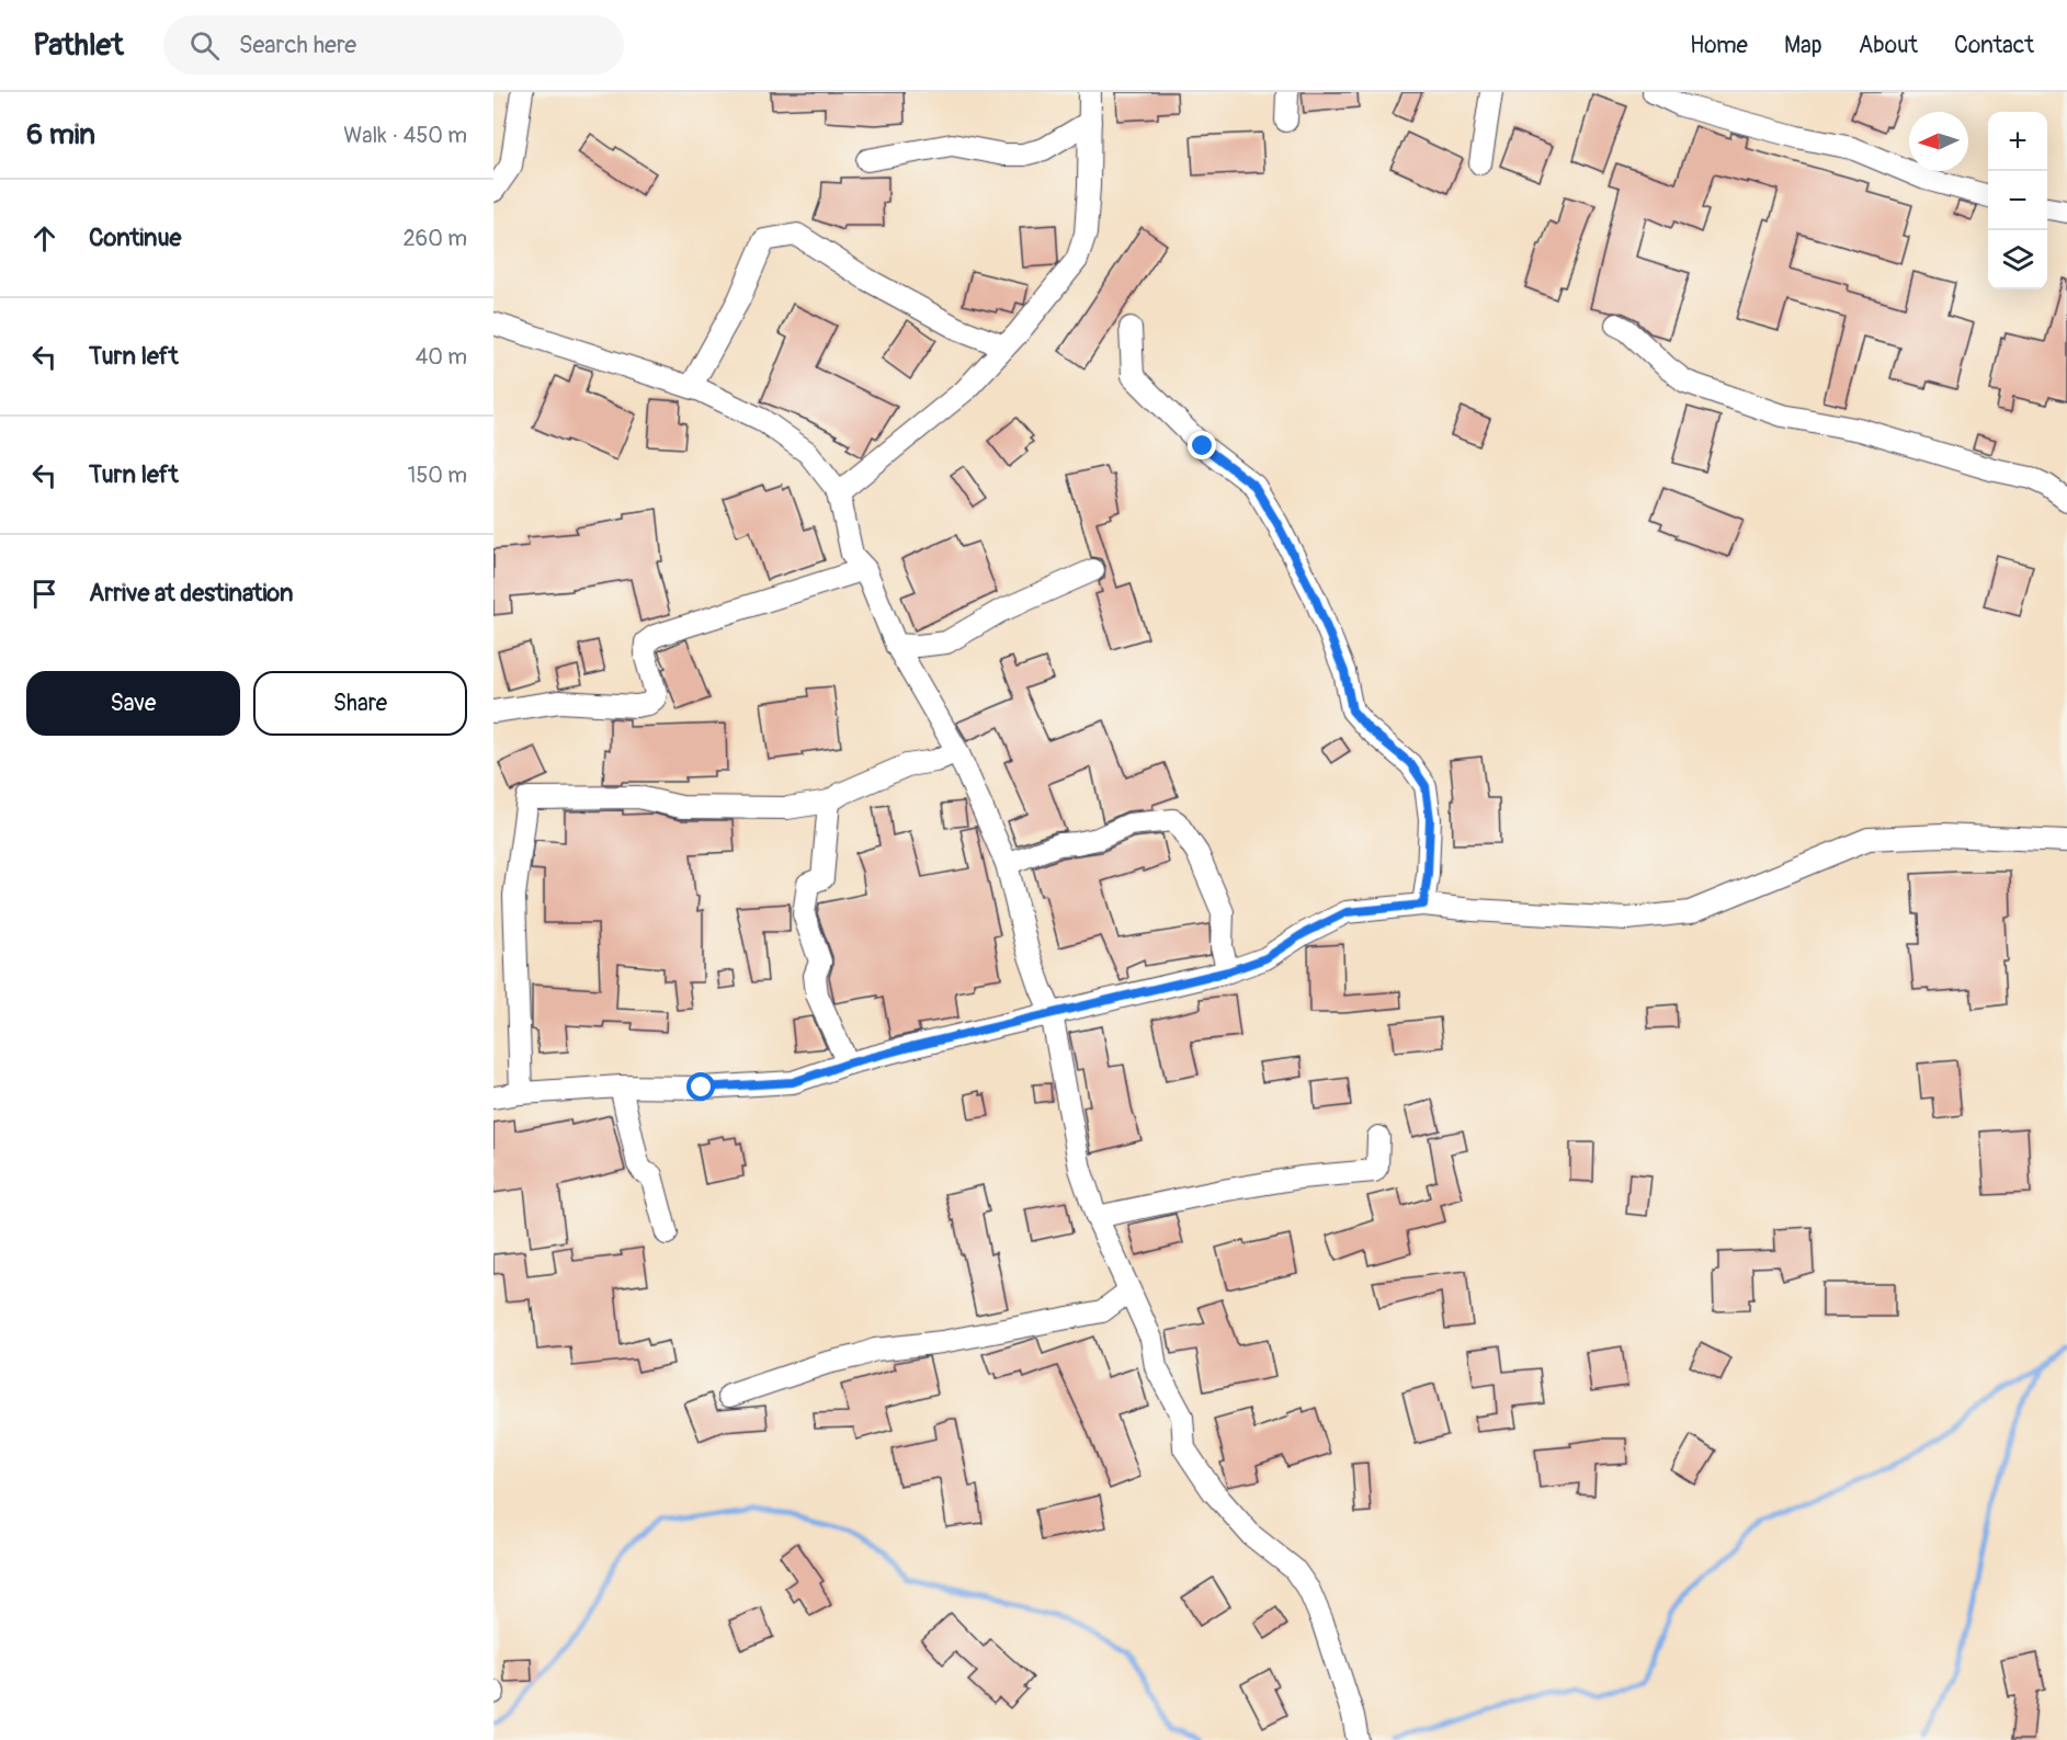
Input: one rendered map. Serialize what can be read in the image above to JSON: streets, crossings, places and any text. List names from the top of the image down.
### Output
{
  "north": "left",
  "page": {
    "header": "Pathlet",
    "search": "Search here",
    "nav": [
      "Home",
      "Map",
      "About",
      "Contact"
    ],
    "heading": ["6 min", "Walk · 450 m"],
    "map_buttons": ["+", "−"],
    "list": [
      ["Continue", "260 m"],
      ["Turn left", "40 m"],
      ["Turn left", "150 m"],
      "Arrive at destination"
    ],
    "buttons": ["Save", "Share"]
  }
}
